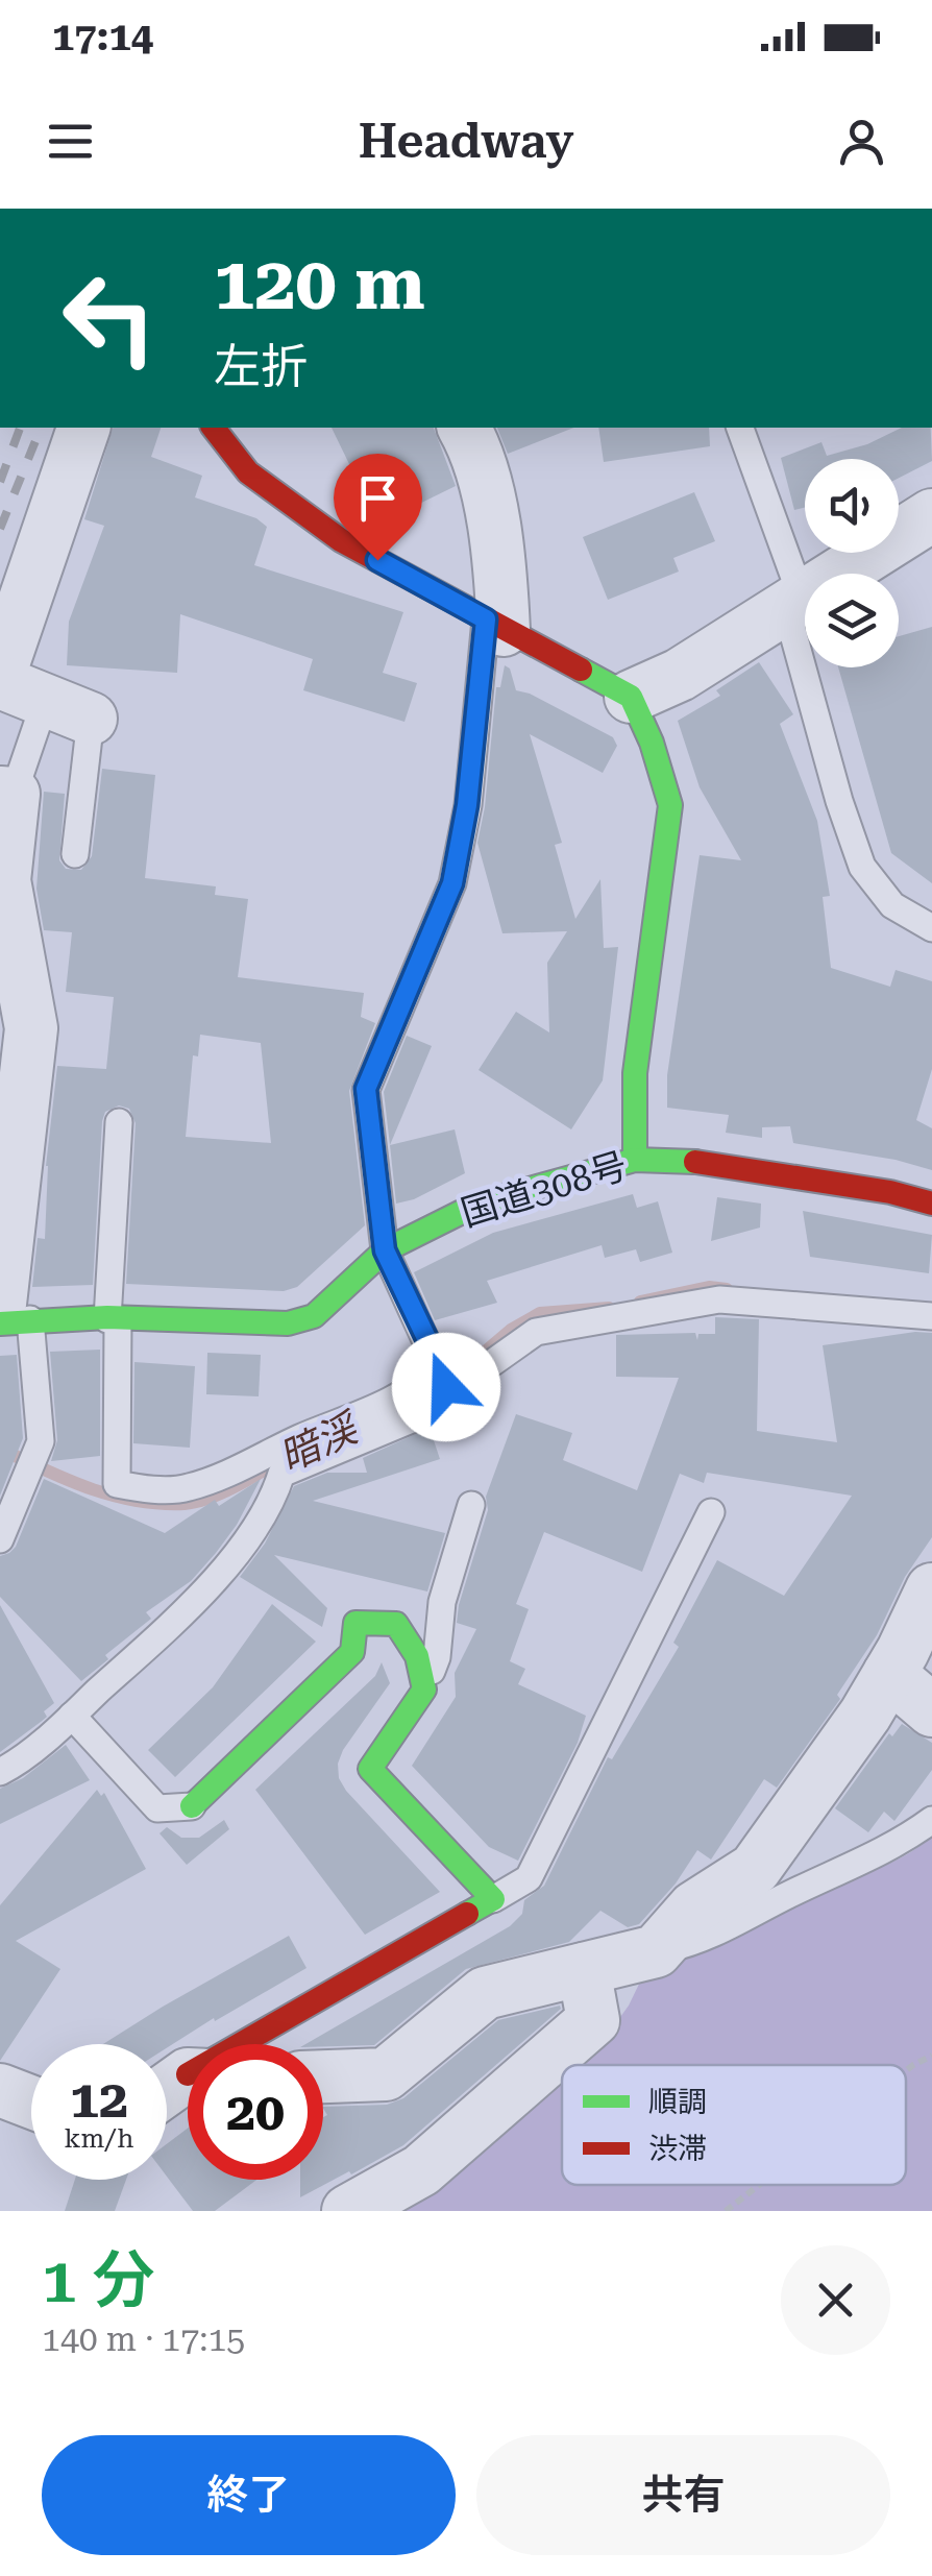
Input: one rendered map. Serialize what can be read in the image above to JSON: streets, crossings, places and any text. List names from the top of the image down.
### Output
{
  "streets": {
    "main road": ["国道308号"]
  },
  "water": ["暗渓"],
  "legend": ["順調", "渋滞"],
  "page": {
    "status": "17:14",
    "header": "Headway",
    "turn": ["120 m", "左折"],
    "speed": "12 km/h",
    "limit": "20",
    "heading": ["1 分", "140 m · 17:15"],
    "buttons": ["終了", "共有"]
  }
}
